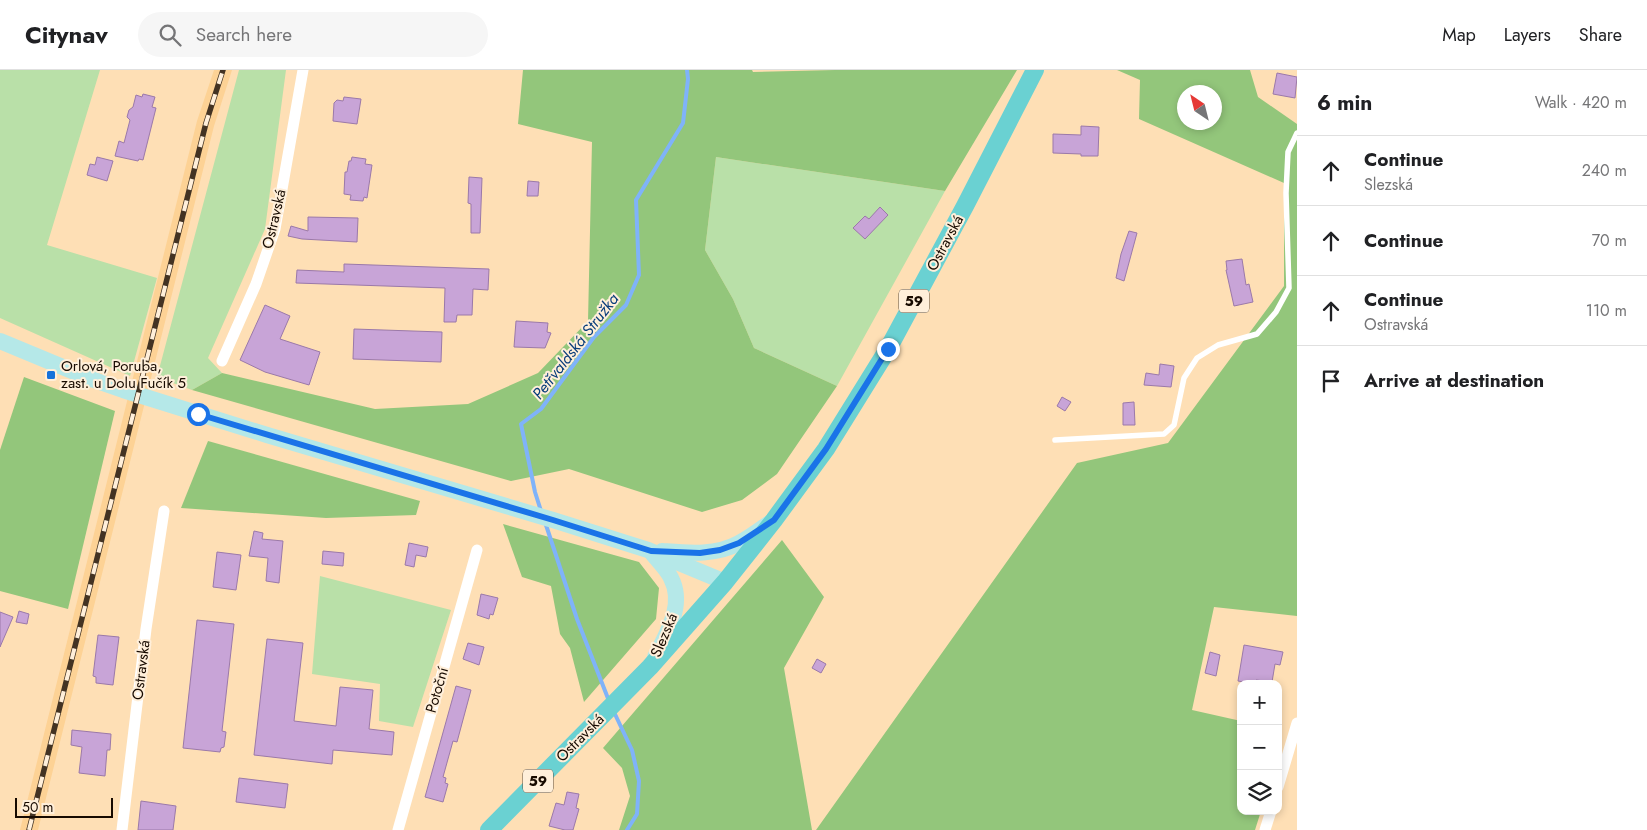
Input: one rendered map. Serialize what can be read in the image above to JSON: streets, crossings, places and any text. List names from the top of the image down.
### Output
{
  "streets": {
    "main road": ["Ostravská", "59", "Slezská"],
    "street": ["Potoční"]
  },
  "crossings": [
    ["Ostravská", "59"],
    ["Ostravská", "Slezská"],
    ["59", "Slezská"]
  ],
  "water": ["Petřvaldská Stružka"],
  "places": {
    "transit": ["Orlová, Poruba, zast. u Dolu Fučík 5"]
  },
  "scale_bar": "50 m",
  "north": "top left",
  "page": {
    "header": "Citynav",
    "search": "Search here",
    "nav": ["Map", "Layers", "Share"],
    "heading": ["6 min", "Walk · 420 m"],
    "list": [
      ["Continue", "Slezská", "240 m"],
      ["Continue", "70 m"],
      ["Continue", "Ostravská", "110 m"],
      "Arrive at destination"
    ],
    "map_buttons": ["+", "−"],
    "scale": "50 m"
  }
}
